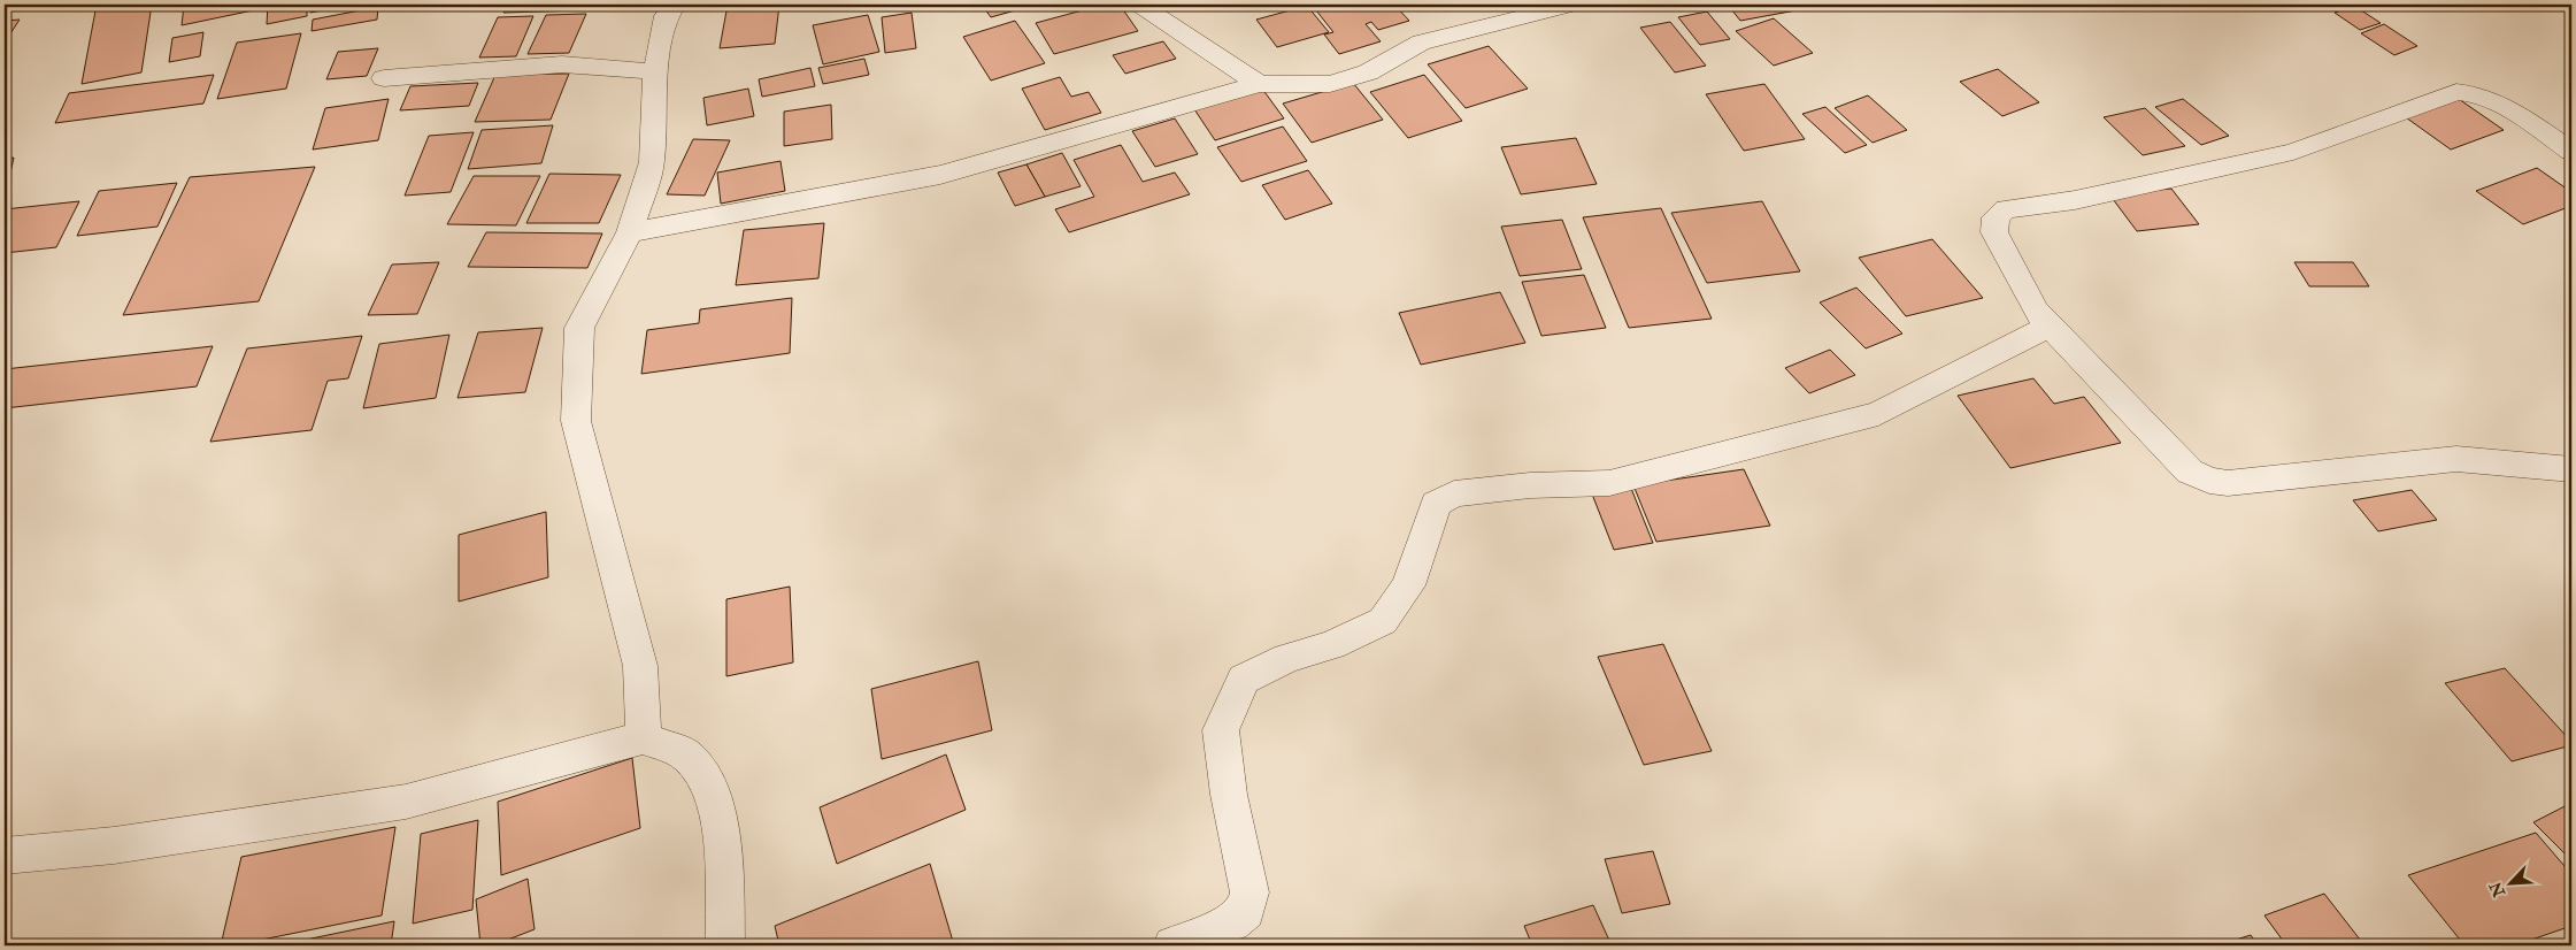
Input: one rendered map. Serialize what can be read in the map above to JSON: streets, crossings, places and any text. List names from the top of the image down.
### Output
{
  "north": "bottom left"
}
